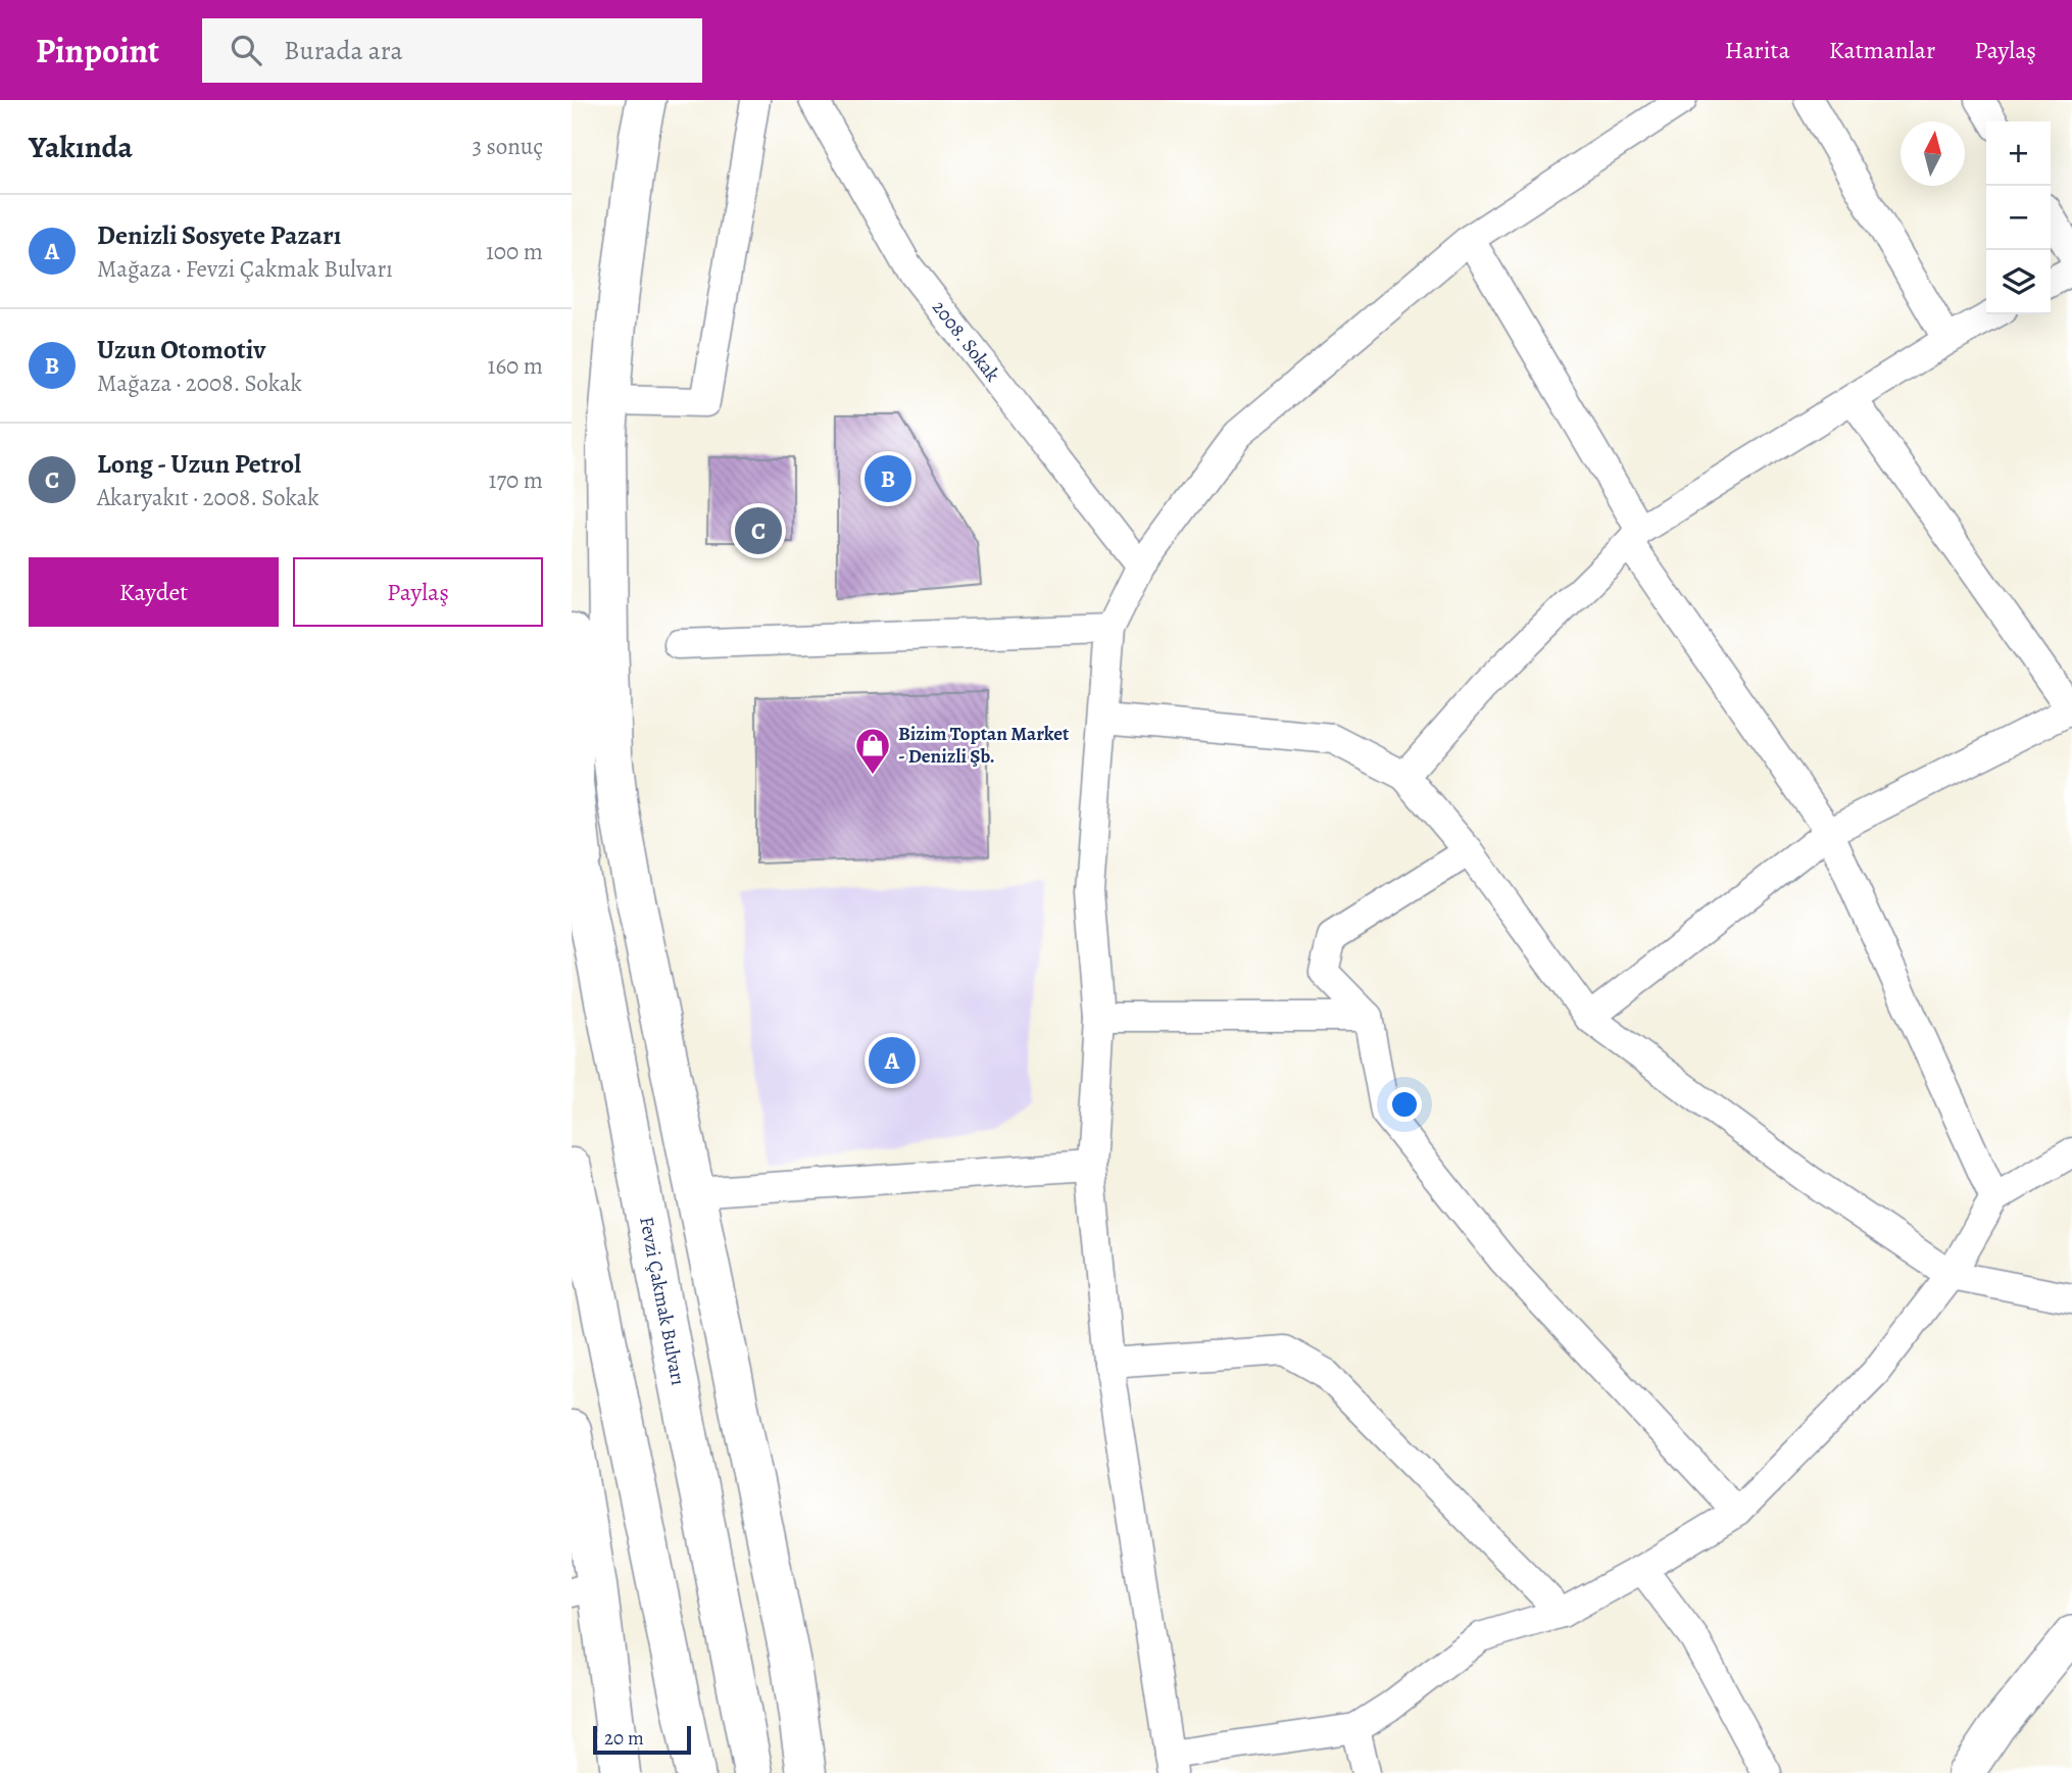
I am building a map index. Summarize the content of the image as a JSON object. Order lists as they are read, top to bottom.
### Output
{
  "streets": {
    "main road": ["Fevzi Çakmak Bulvarı"],
    "street": ["2008. Sokak"]
  },
  "places": {
    "shop": ["Bizim Toptan Market - Denizli Şb."]
  },
  "scale_bar": "20 m",
  "north": "top",
  "page": {
    "header": "Pinpoint",
    "search": "Burada ara",
    "nav": ["Harita", "Katmanlar", "Paylaş"],
    "heading": ["Yakında", "3 sonuç"],
    "map_buttons": ["+", "−"],
    "list": [
      {
        "mark": "A",
        "name": "Denizli Sosyete Pazarı",
        "note": "Mağaza · Fevzi Çakmak Bulvarı",
        "value": "100 m"
      },
      {
        "mark": "B",
        "name": "Uzun Otomotiv",
        "note": "Mağaza · 2008. Sokak",
        "value": "160 m"
      },
      {
        "mark": "C",
        "name": "Long - Uzun Petrol",
        "note": "Akaryakıt · 2008. Sokak",
        "value": "170 m"
      }
    ],
    "pins": ["B", "C", "A"],
    "buttons": ["Kaydet", "Paylaş"],
    "scale": "20 m"
  }
}
